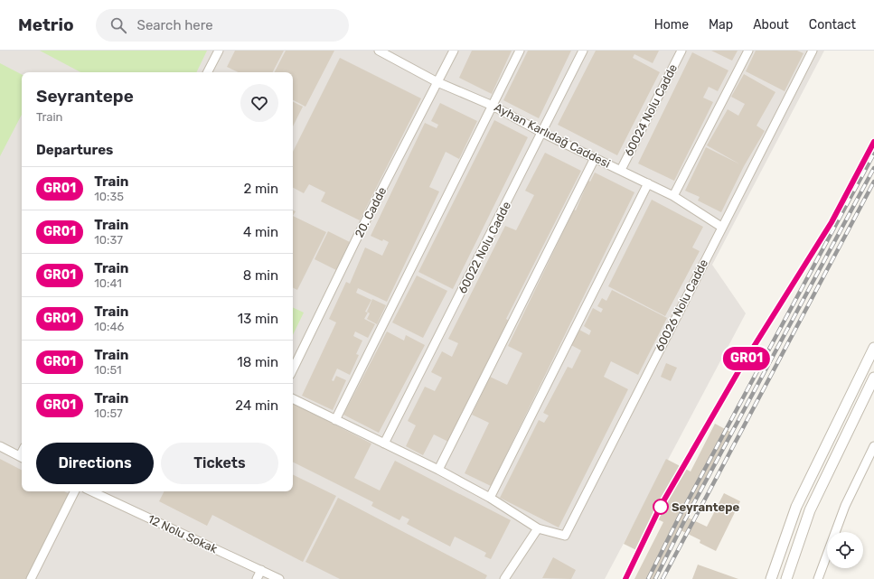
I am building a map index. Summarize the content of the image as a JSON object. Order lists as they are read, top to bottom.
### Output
{
  "streets": {
    "street": [
      "60024 Nolu Cadde",
      "Ayhan Karlıdağ Caddesi",
      "20. Cadde",
      "60022 Nolu Cadde",
      "60026 Nolu Cadde",
      "12 Nolu Sokak"
    ]
  },
  "crossings": [
    ["60024 Nolu Cadde", "Ayhan Karlıdağ Caddesi"],
    ["Ayhan Karlıdağ Caddesi", "20. Cadde"],
    ["Ayhan Karlıdağ Caddesi", "60022 Nolu Cadde"],
    ["Ayhan Karlıdağ Caddesi", "60026 Nolu Cadde"]
  ],
  "places": ["Seyrantepe"],
  "page": {
    "header": "Metrio",
    "search": "Search here",
    "nav": [
      "Home",
      "Map",
      "About",
      "Contact"
    ],
    "on_map": "GR01",
    "heading": [
      ["Seyrantepe", "Train"],
      "Departures"
    ],
    "list": [
      {
        "mark": "GR01",
        "name": "Train",
        "note": "10:35",
        "value": "2 min"
      },
      {
        "mark": "GR01",
        "name": "Train",
        "note": "10:37",
        "value": "4 min"
      },
      {
        "mark": "GR01",
        "name": "Train",
        "note": "10:41",
        "value": "8 min"
      },
      {
        "mark": "GR01",
        "name": "Train",
        "note": "10:46",
        "value": "13 min"
      },
      {
        "mark": "GR01",
        "name": "Train",
        "note": "10:51",
        "value": "18 min"
      },
      {
        "mark": "GR01",
        "name": "Train",
        "note": "10:57",
        "value": "24 min"
      }
    ],
    "buttons": ["Directions", "Tickets"]
  }
}
